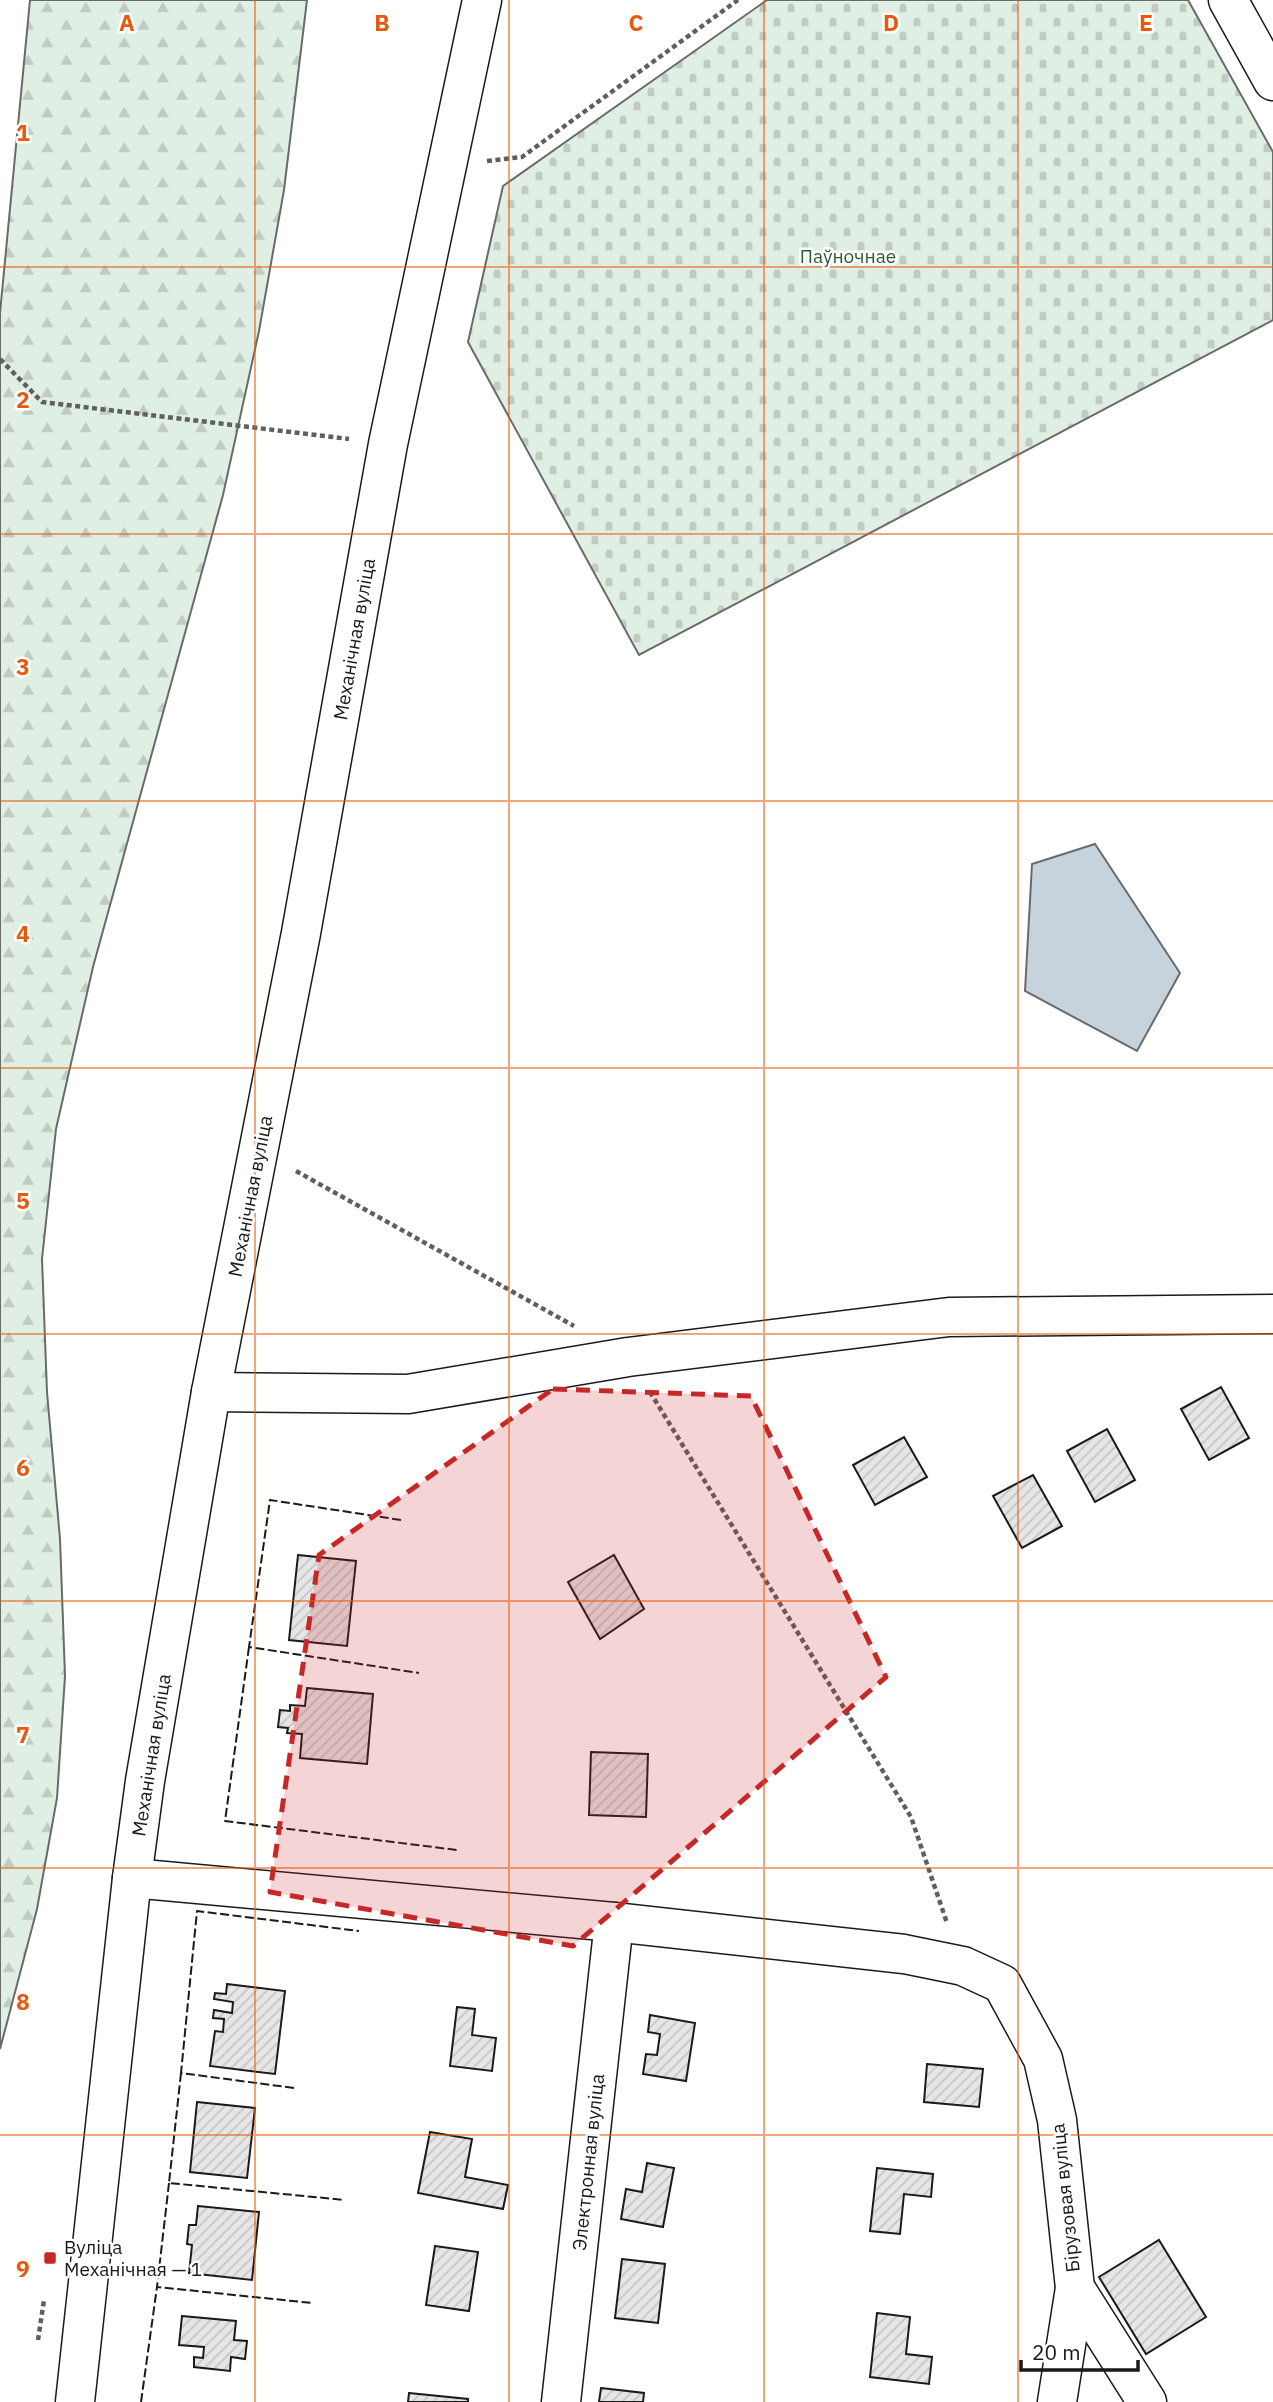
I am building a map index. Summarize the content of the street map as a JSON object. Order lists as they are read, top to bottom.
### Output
{
  "streets": {
    "street": ["Механічная вуліца", "Электронная вуліца", "Бірузовая вуліца"]
  },
  "parks": ["Паўночнае"],
  "places": {
    "transit": ["Вуліца Механічная — 1"]
  },
  "scale_bar": "20 m",
  "grid": {
    "columns": [
      "A",
      "B",
      "C",
      "D",
      "E"
    ],
    "rows": [
      "1",
      "2",
      "3",
      "4",
      "5",
      "6",
      "7",
      "8",
      "9"
    ]
  }
}
